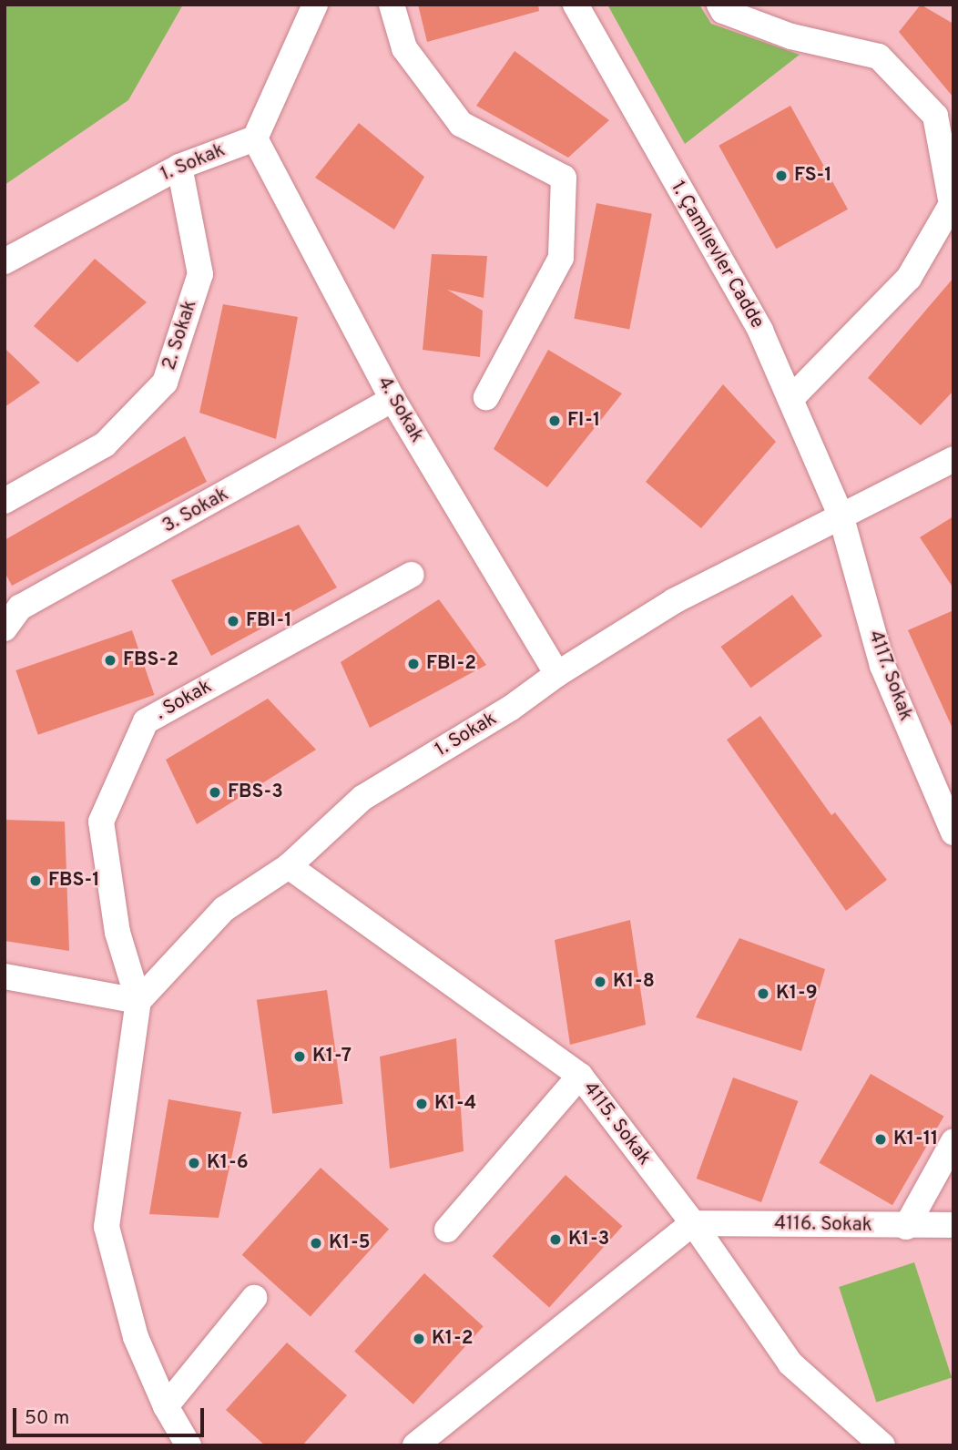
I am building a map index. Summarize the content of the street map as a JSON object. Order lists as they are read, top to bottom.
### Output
{
  "streets": {
    "street": [
      "1. Sokak",
      "1. Çamlıevler Cadde",
      "2. Sokak",
      "4. Sokak",
      "3. Sokak",
      "4117. Sokak",
      ". Sokak",
      "4115. Sokak",
      "4116. Sokak"
    ]
  },
  "crossings": [
    ["1. Sokak", "1. Çamlıevler Cadde"],
    ["1. Sokak", "2. Sokak"],
    ["1. Sokak", "4. Sokak"],
    ["1. Sokak", "4117. Sokak"],
    ["1. Sokak", ". Sokak"],
    ["1. Sokak", "4115. Sokak"],
    ["1. Çamlıevler Cadde", "4117. Sokak"],
    ["4. Sokak", "3. Sokak"],
    ["4115. Sokak", "4116. Sokak"]
  ],
  "places": [
    "FS-1",
    "FI-1",
    "FBI-1",
    "FBS-2",
    "FBI-2",
    "FBS-3",
    "FBS-1",
    "K1-8",
    "K1-9",
    "K1-7",
    "K1-4",
    "K1-11",
    "K1-6",
    "K1-3",
    "K1-5",
    "K1-2"
  ],
  "scale_bar": "50 m"
}
